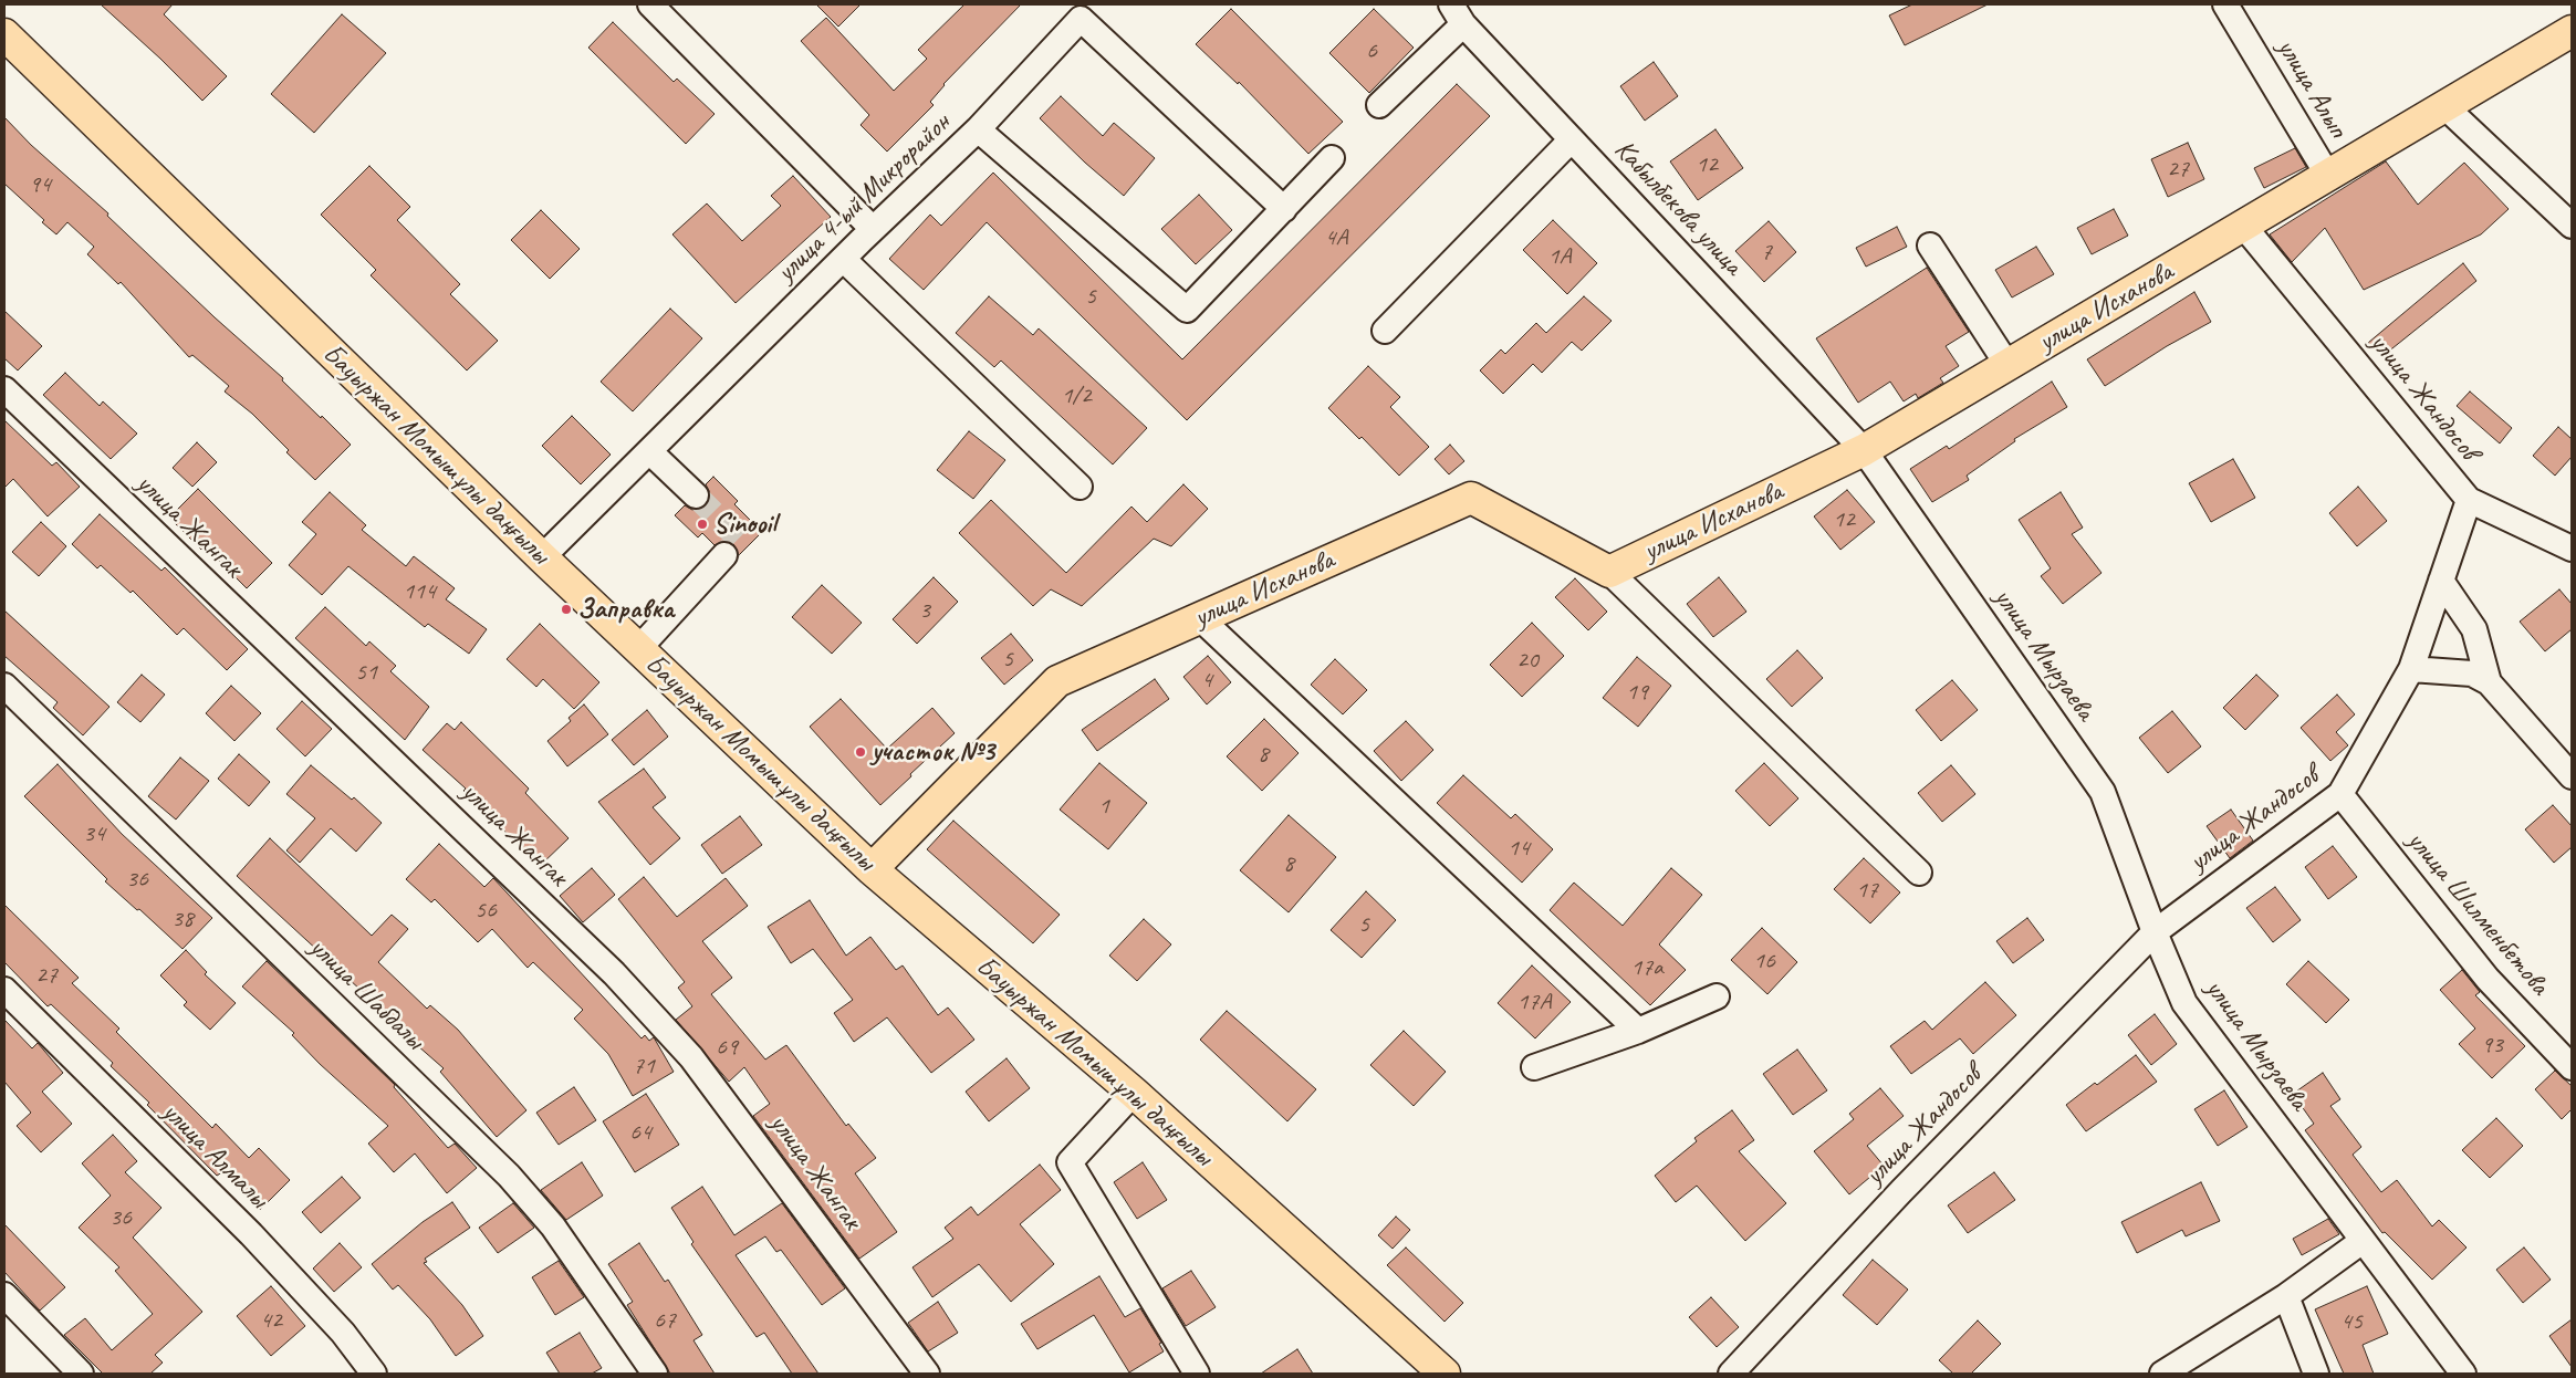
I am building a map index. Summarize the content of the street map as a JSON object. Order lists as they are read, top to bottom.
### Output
{
  "streets": {
    "main road": ["улица Исханова", "Бауыржан Момышұлы даңғылы"],
    "street": [
      "улица Алып",
      "улица 4-ый Микрорайон",
      "Кабылбекова улица",
      "улица Жандосов",
      "улица Жангак",
      "улица Мырзаева",
      "улица Шилменбетова",
      "улица Шабдалы",
      "улица Алмалы"
    ]
  },
  "crossings": [
    ["улица Алып", "улица Исханова"],
    ["улица 4-ый Микрорайон", "Бауыржан Момышұлы даңғылы"],
    ["Кабылбекова улица", "улица Исханова"],
    ["Кабылбекова улица", "улица Мырзаева"],
    ["улица Исханова", "улица Жандосов"],
    ["улица Исханова", "Бауыржан Момышұлы даңғылы"],
    ["улица Исханова", "улица Мырзаева"],
    ["улица Жандосов", "улица Мырзаева"],
    ["улица Жандосов", "улица Шилменбетова"]
  ],
  "places": ["Sinooil", "Заправка", "участок №3"],
  "house_numbers": [
    "6",
    "12",
    "27",
    "94",
    "4А",
    "7",
    "1А",
    "5",
    "1/2",
    "12",
    "114",
    "3",
    "5",
    "20",
    "51",
    "4",
    "19",
    "8",
    "1",
    "34",
    "14",
    "8",
    "36",
    "17",
    "56",
    "38",
    "5",
    "16",
    "17а",
    "27",
    "17А",
    "93",
    "69",
    "71",
    "64",
    "36",
    "42",
    "67",
    "45"
  ]
}
